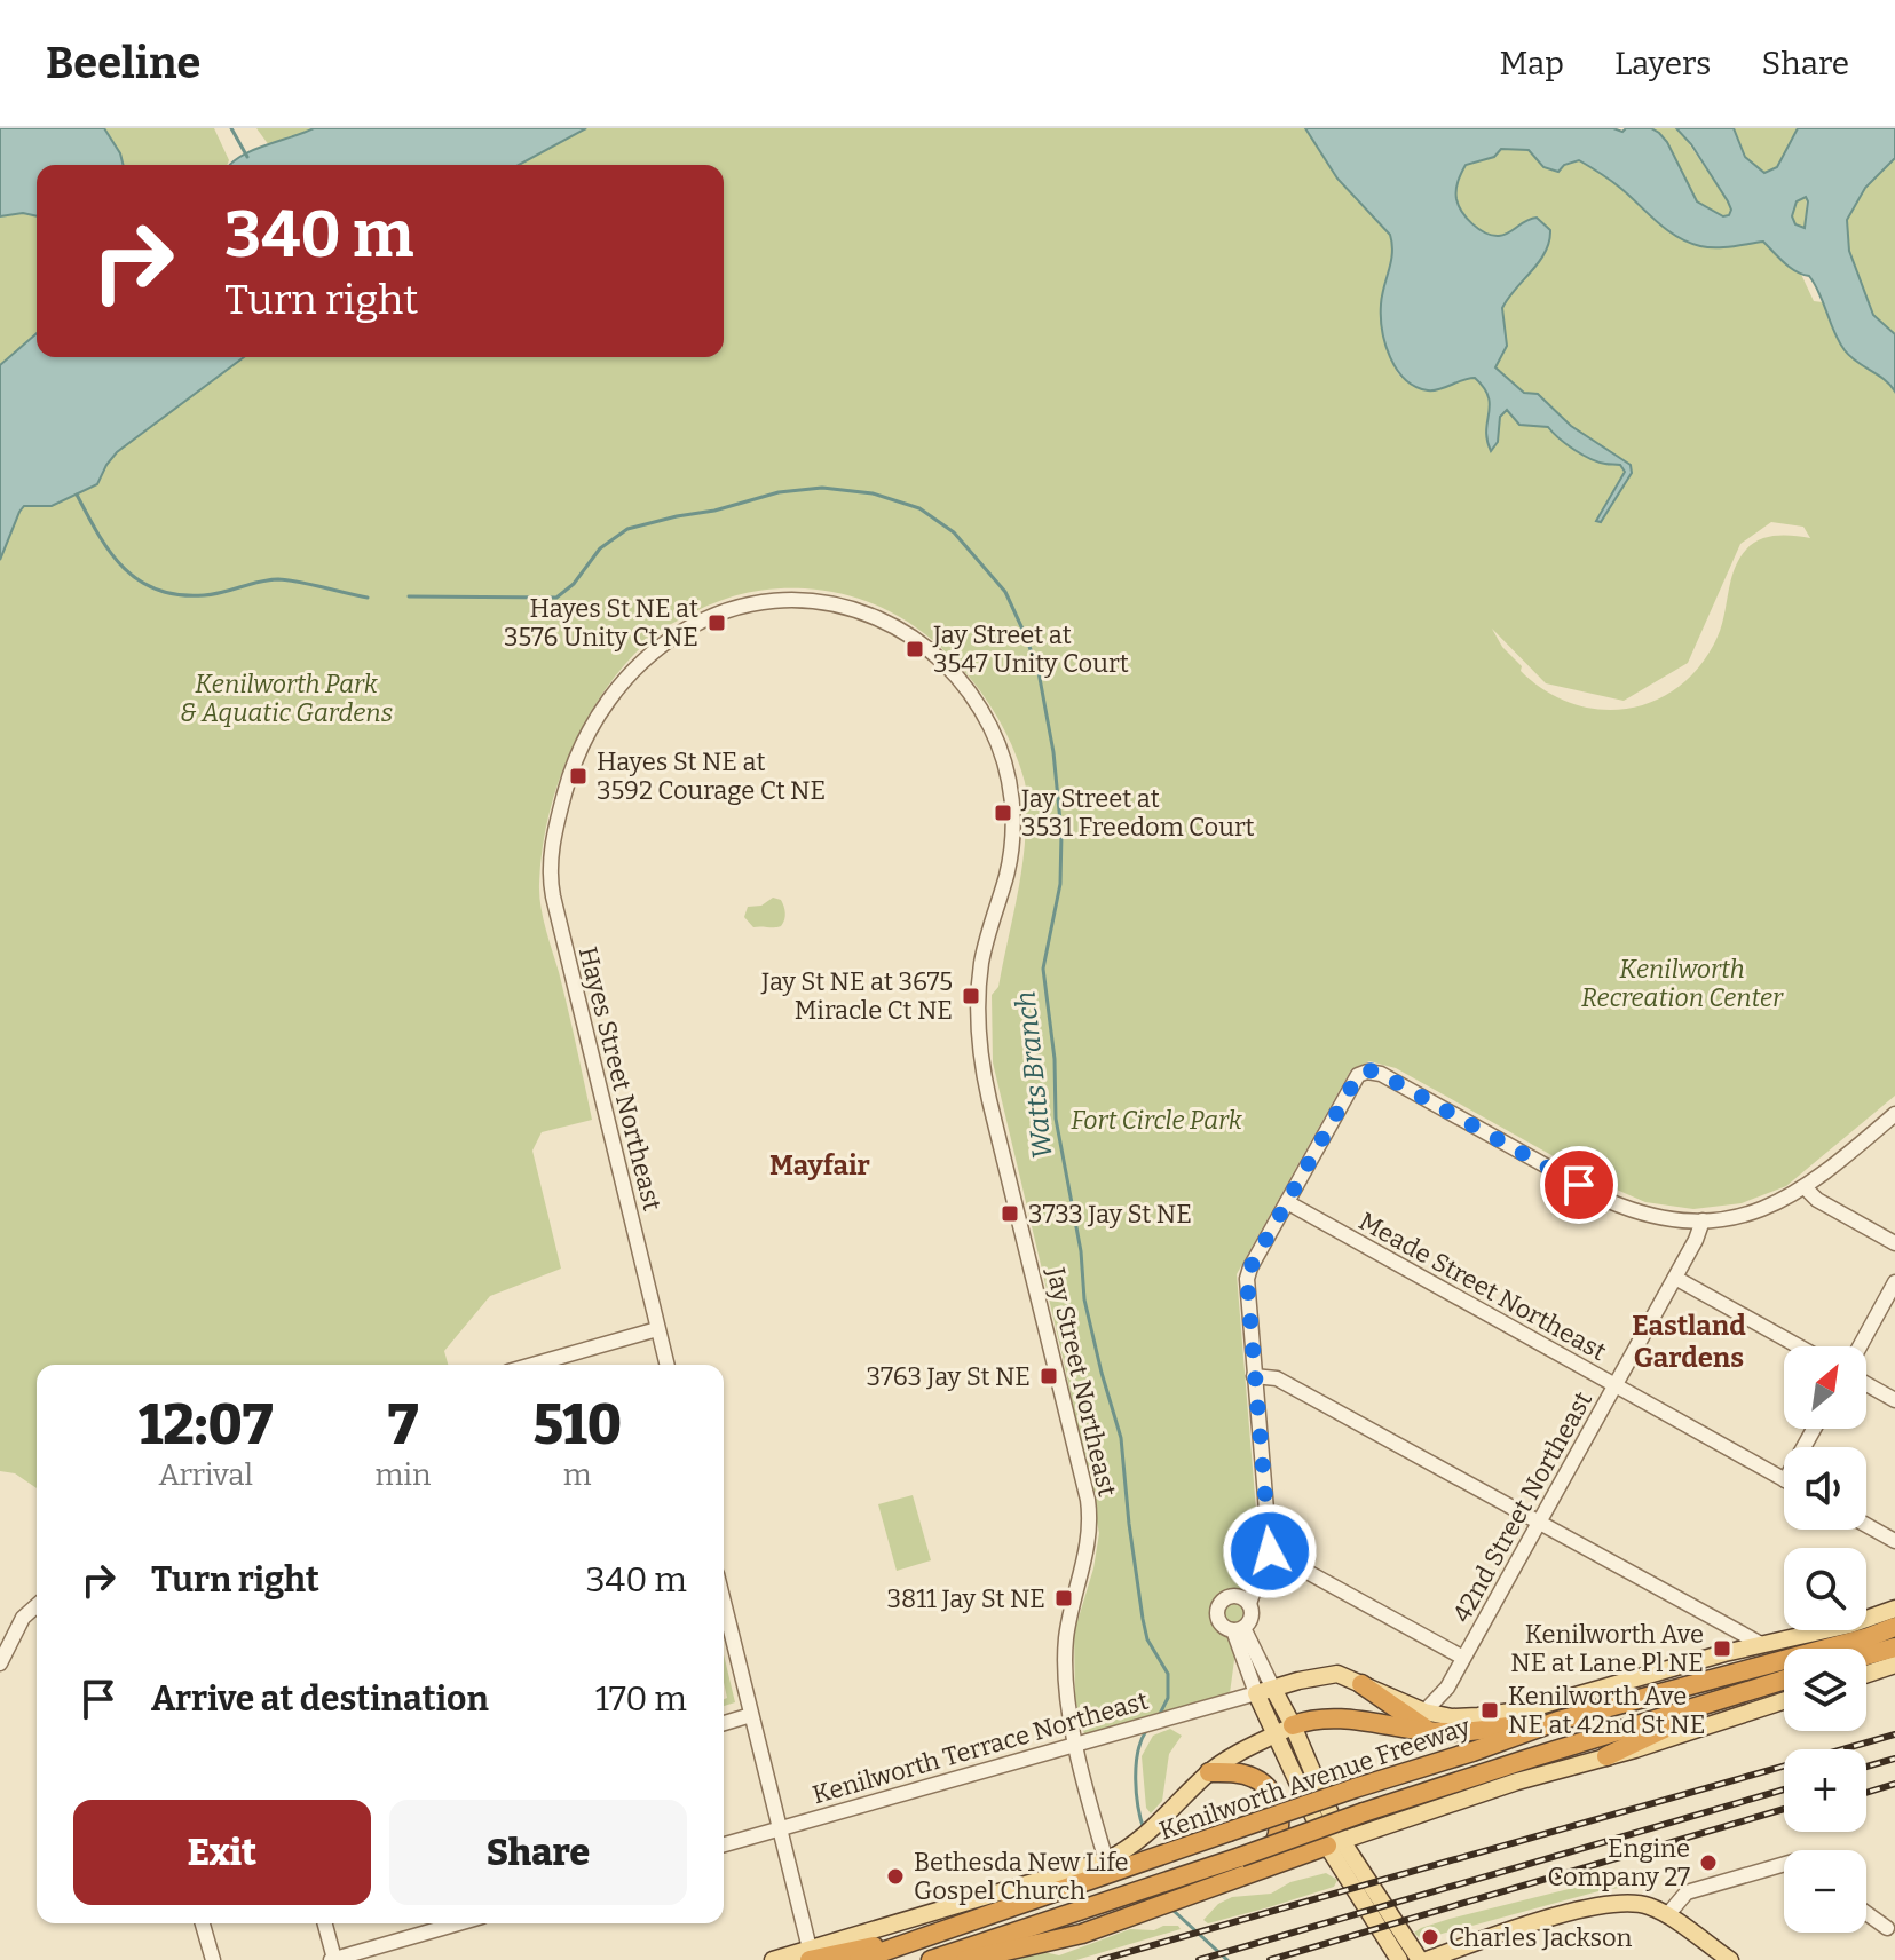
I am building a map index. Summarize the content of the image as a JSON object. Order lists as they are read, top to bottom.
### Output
{
  "streets": {
    "highway": ["Kenilworth Avenue Freeway"],
    "street": [
      "Hayes Street Northeast",
      "Meade Street Northeast",
      "Jay Street Northeast",
      "42nd Street Northeast",
      "Kenilworth Terrace Northeast"
    ]
  },
  "crossings": [
    ["Hayes Street Northeast", "Jay Street Northeast"],
    ["Meade Street Northeast", "42nd Street Northeast"],
    ["Jay Street Northeast", "Kenilworth Terrace Northeast"]
  ],
  "districts": ["Mayfair", "Eastland Gardens"],
  "water": ["Watts Branch"],
  "parks": ["Kenilworth Park & Aquatic Gardens", "Kenilworth Recreation Center", "Fort Circle Park"],
  "places": {
    "transit": [
      "Hayes St NE at 3576 Unity Ct NE",
      "Jay Street at 3547 Unity Court",
      "Hayes St NE at 3592 Courage Ct NE",
      "Jay Street at 3531 Freedom Court",
      "Jay St NE at 3675 Miracle Ct NE",
      "3733 Jay St NE",
      "3763 Jay St NE",
      "3811 Jay St NE",
      "Kenilworth Ave NE at Lane Pl NE",
      "Kenilworth Ave NE at 42nd St NE"
    ],
    "other": ["Engine Company 27", "Bethesda New Life Gospel Church", "Charles Jackson"]
  },
  "north": "top right",
  "page": {
    "header": "Beeline",
    "nav": ["Map", "Layers", "Share"],
    "turn": ["340 m", "Turn right"],
    "map_buttons": ["+", "−"],
    "eta": [
      "12:07",
      "Arrival",
      "7",
      "min",
      "510",
      "m"
    ],
    "list": [
      {
        "name": "Turn right",
        "value": "340 m"
      },
      {
        "name": "Arrive at destination",
        "value": "170 m"
      }
    ],
    "buttons": ["Exit", "Share"]
  }
}
